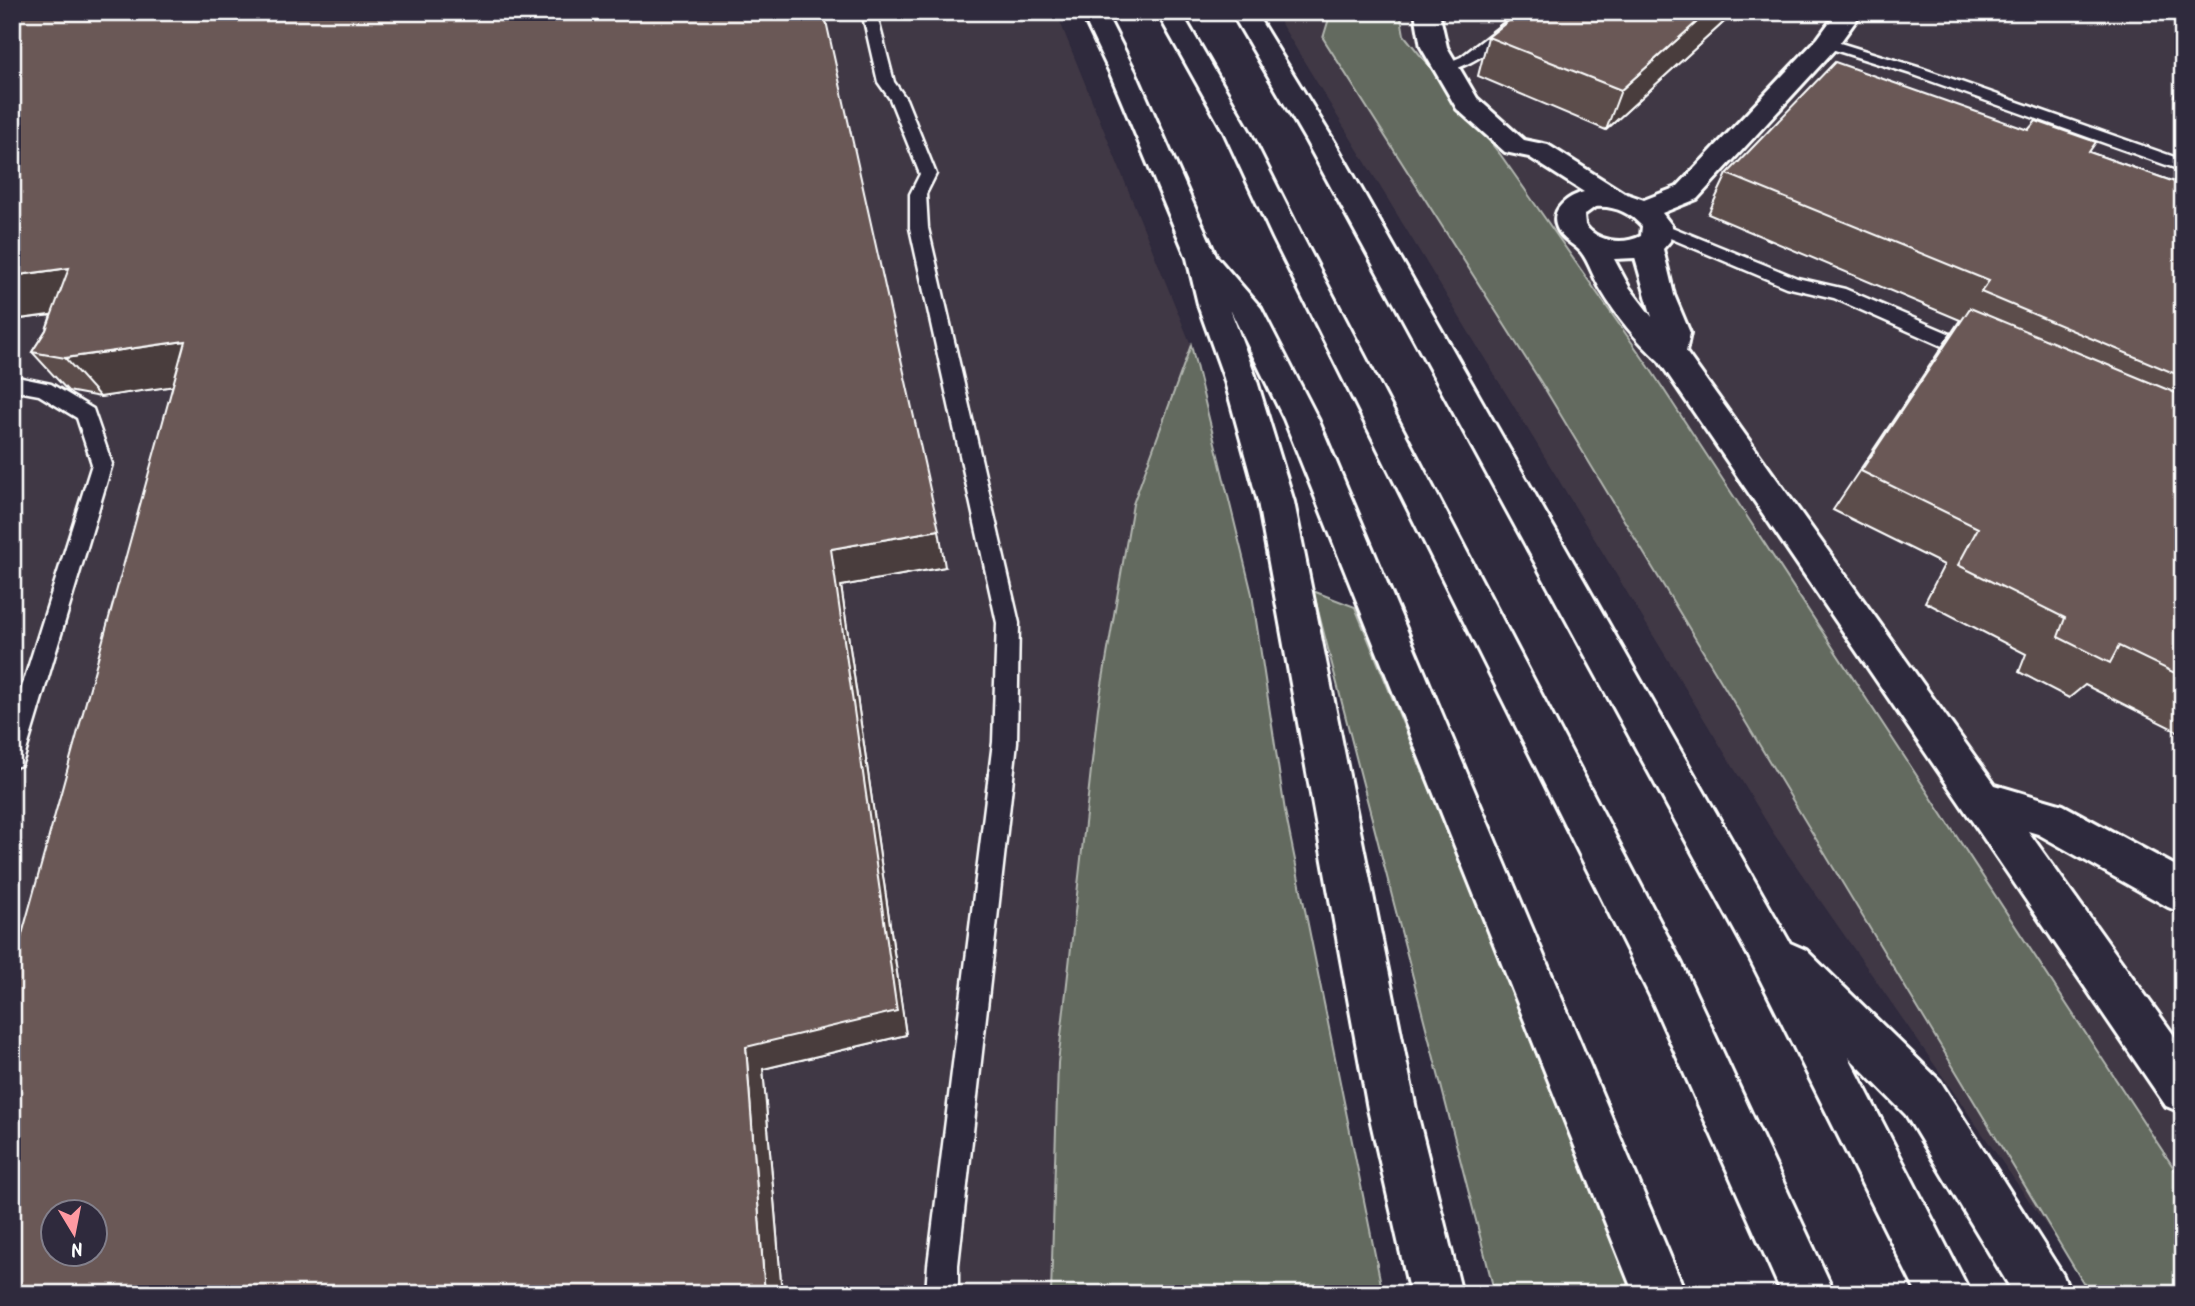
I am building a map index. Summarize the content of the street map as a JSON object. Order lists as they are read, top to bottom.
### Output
{
  "north": "bottom"
}
